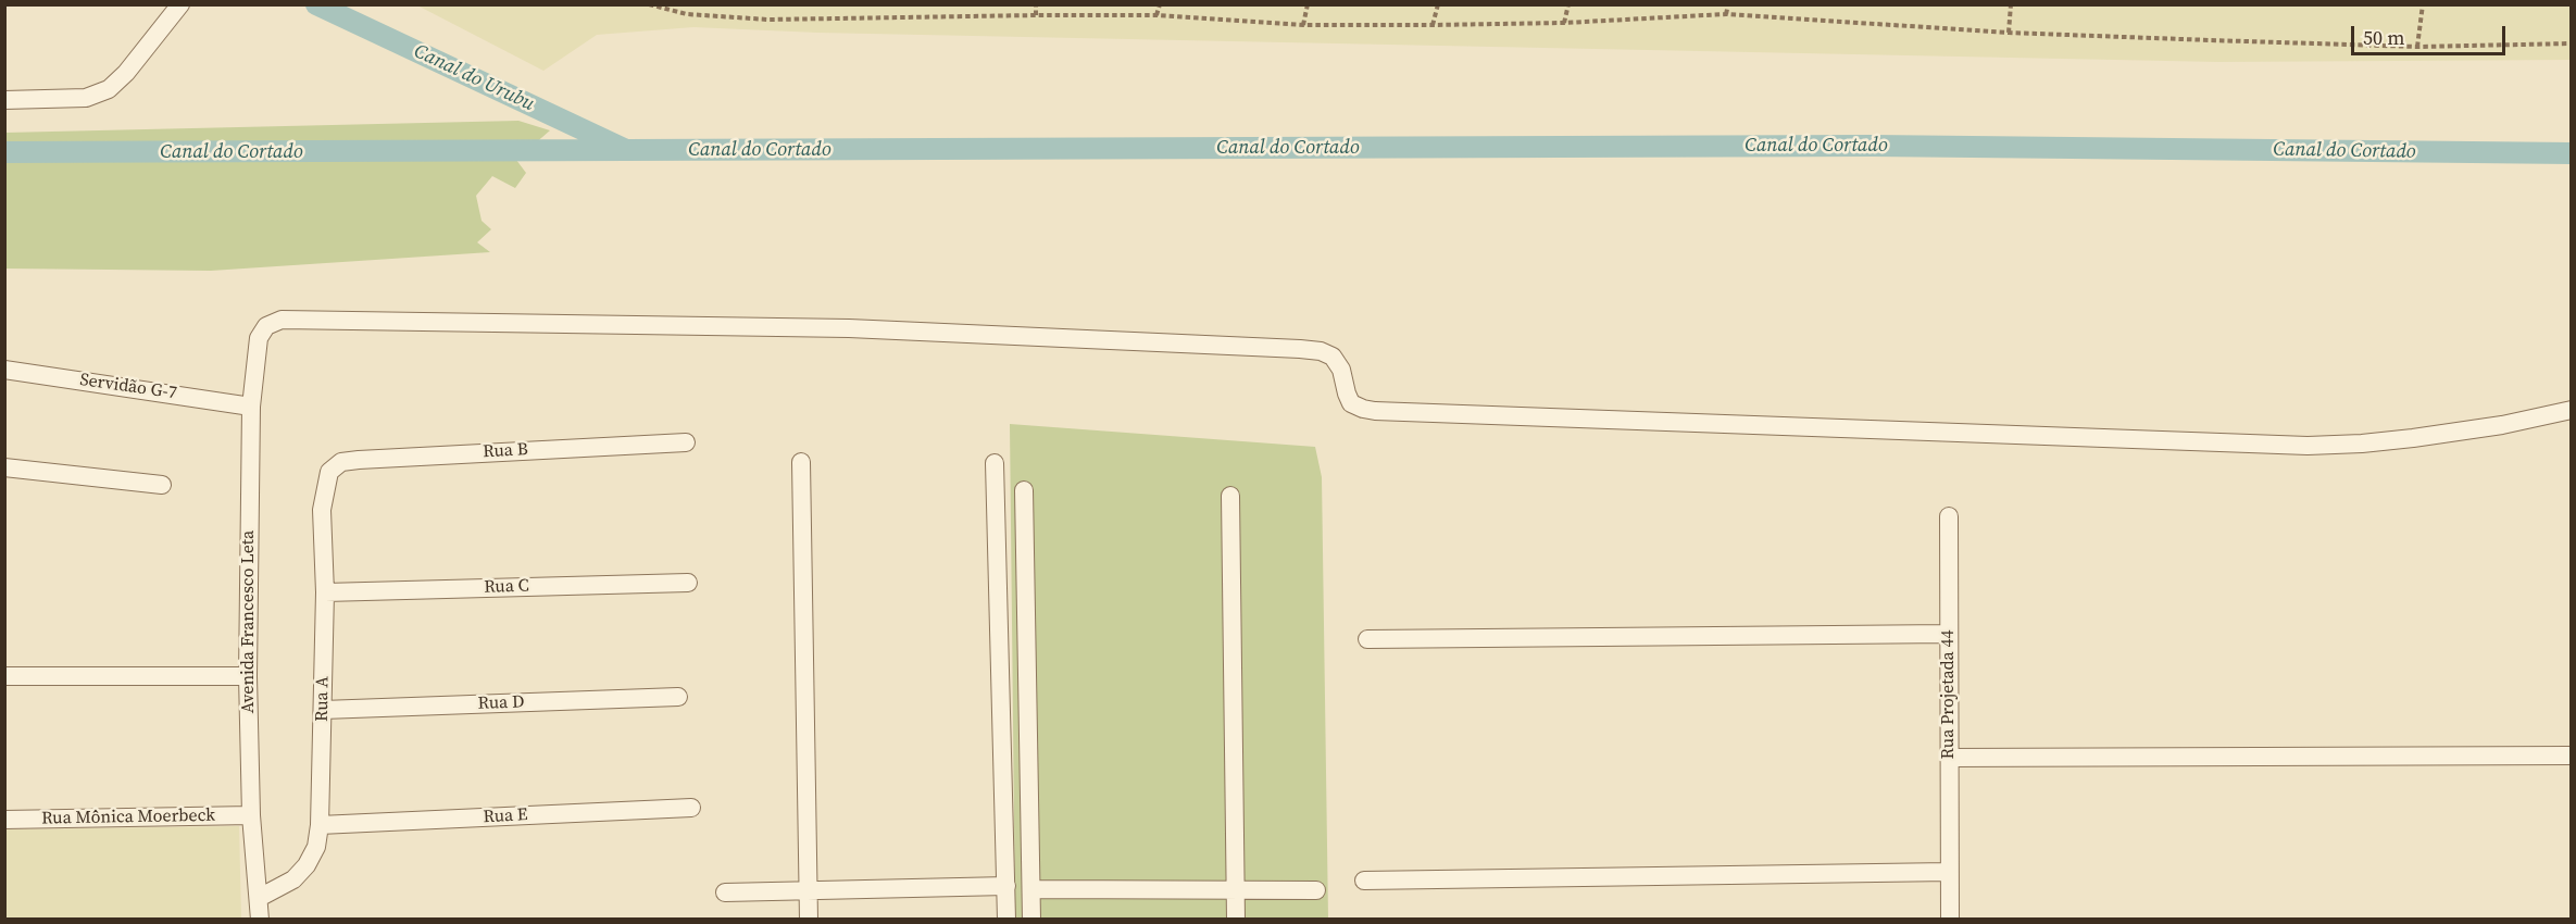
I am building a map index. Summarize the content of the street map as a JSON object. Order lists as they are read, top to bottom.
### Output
{
  "streets": {
    "street": [
      "Servidão G-7",
      "Rua B",
      "Rua C",
      "Avenida Francesco Leta",
      "Rua Projetada 44",
      "Rua A",
      "Rua D",
      "Rua E",
      "Rua Mônica Moerbeck"
    ]
  },
  "crossings": [
    ["Servidão G-7", "Avenida Francesco Leta"],
    ["Rua B", "Rua A"],
    ["Rua C", "Rua A"],
    ["Avenida Francesco Leta", "Rua A"],
    ["Avenida Francesco Leta", "Rua Mônica Moerbeck"],
    ["Rua A", "Rua D"],
    ["Rua A", "Rua E"]
  ],
  "water": ["Canal do Urubu", "Canal do Cortado"],
  "scale_bar": "50 m"
}
